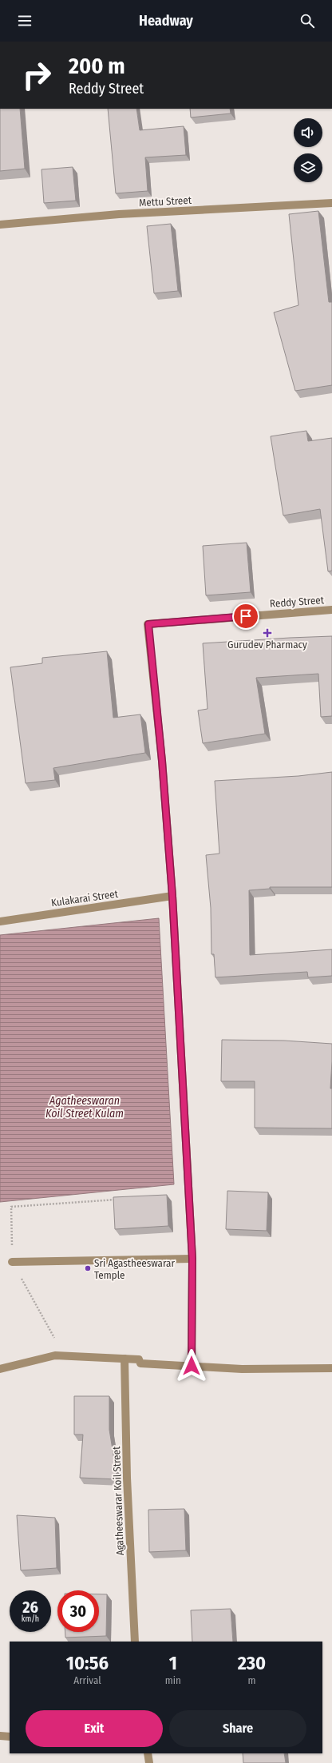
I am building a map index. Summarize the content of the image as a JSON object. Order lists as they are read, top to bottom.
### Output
{
  "streets": {
    "street": [
      "Mettu Street",
      "Reddy Street",
      "Kulakarai Street",
      "Agatheeswarar Koil Street"
    ]
  },
  "crossings": [
    ["Reddy Street", "Kulakarai Street"]
  ],
  "water": ["Agatheeswaran Koil Street Kulam"],
  "places": {
    "health": ["Gurudev Pharmacy"],
    "other": ["Sri Agastheeswarar Temple"]
  },
  "page": {
    "header": "Headway",
    "turn": ["200 m", "Reddy Street"],
    "speed": "26 km/h",
    "limit": "30",
    "eta": [
      "10:56",
      "Arrival",
      "1",
      "min",
      "230",
      "m"
    ],
    "buttons": ["Exit", "Share"]
  }
}
